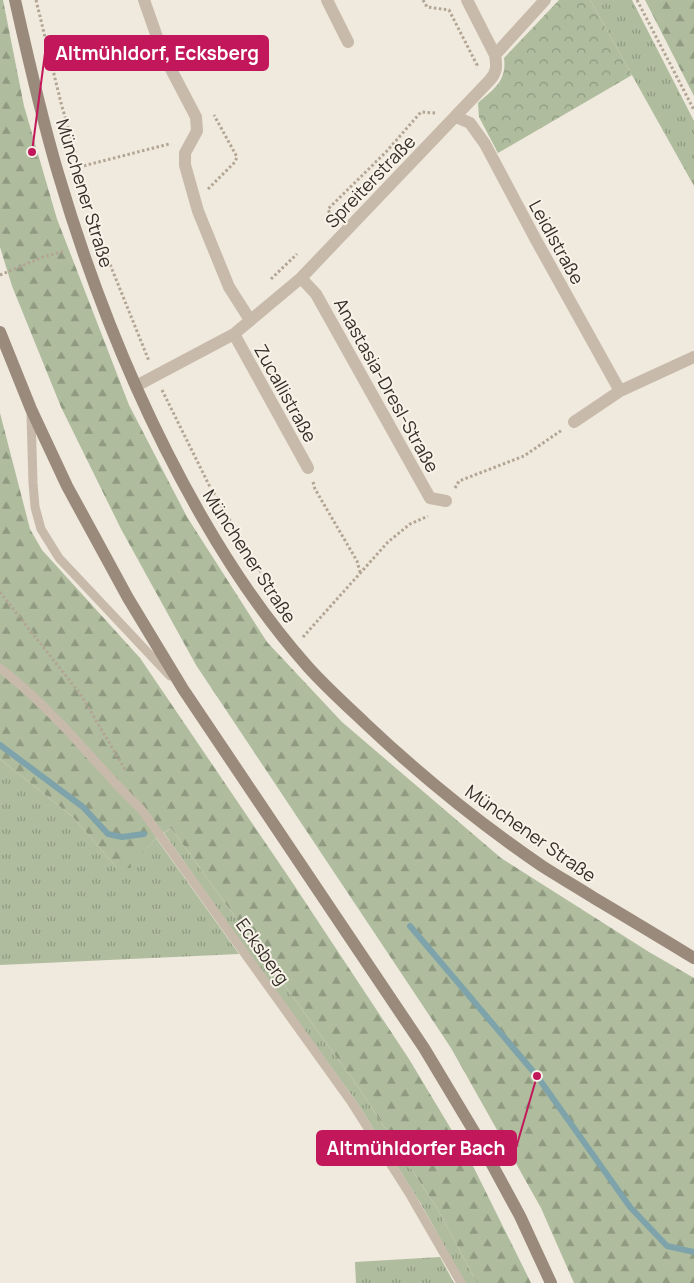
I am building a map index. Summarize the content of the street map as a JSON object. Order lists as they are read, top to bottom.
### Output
{
  "streets": {
    "street": [
      "Spreiterstraße",
      "Münchener Straße",
      "Leidlstraße",
      "Anastasia-Dresl-Straße",
      "Zucallistraße"
    ],
    "lane": ["Ecksberg"]
  },
  "crossings": [
    ["Spreiterstraße", "Münchener Straße"],
    ["Spreiterstraße", "Leidlstraße"],
    ["Spreiterstraße", "Anastasia-Dresl-Straße"],
    ["Spreiterstraße", "Zucallistraße"]
  ],
  "places": ["Altmühldorf, Ecksberg", "Altmühldorfer Bach"]
}
